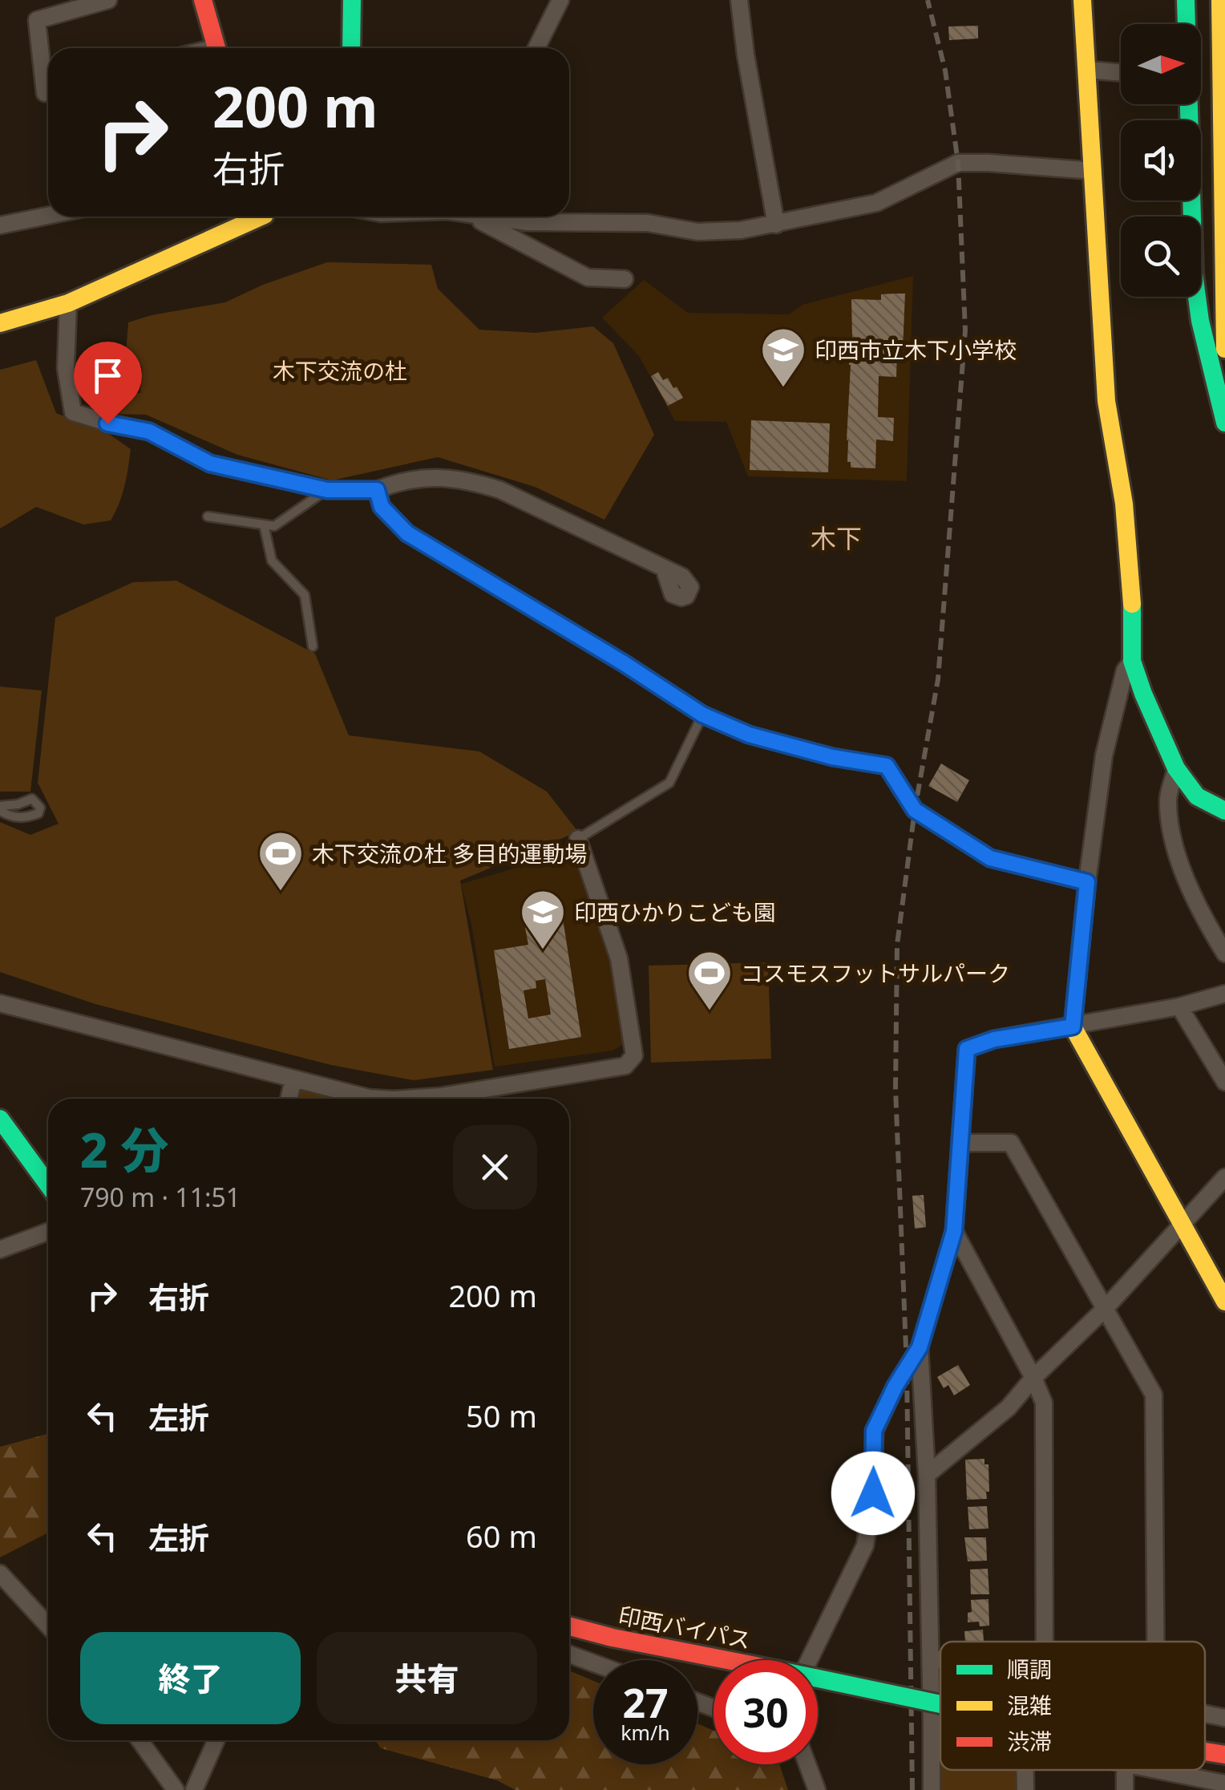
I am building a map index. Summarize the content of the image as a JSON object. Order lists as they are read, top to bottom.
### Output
{
  "streets": {
    "main road": ["印西バイパス"]
  },
  "districts": ["木下"],
  "parks": ["木下交流の杜"],
  "places": {
    "school or university": ["印西市立木下小学校", "印西ひかりこども園"],
    "sports": ["木下交流の杜 多目的運動場", "コスモスフットサルパーク"]
  },
  "legend": ["順調", "混雑", "渋滞"],
  "north": "right",
  "page": {
    "turn": ["200 m", "右折"],
    "heading": ["2 分", "790 m · 11:51"],
    "list": [
      {
        "name": "右折",
        "value": "200 m"
      },
      {
        "name": "左折",
        "value": "50 m"
      },
      {
        "name": "左折",
        "value": "60 m"
      }
    ],
    "buttons": ["終了", "共有"],
    "speed": "27 km/h",
    "limit": "30"
  }
}
